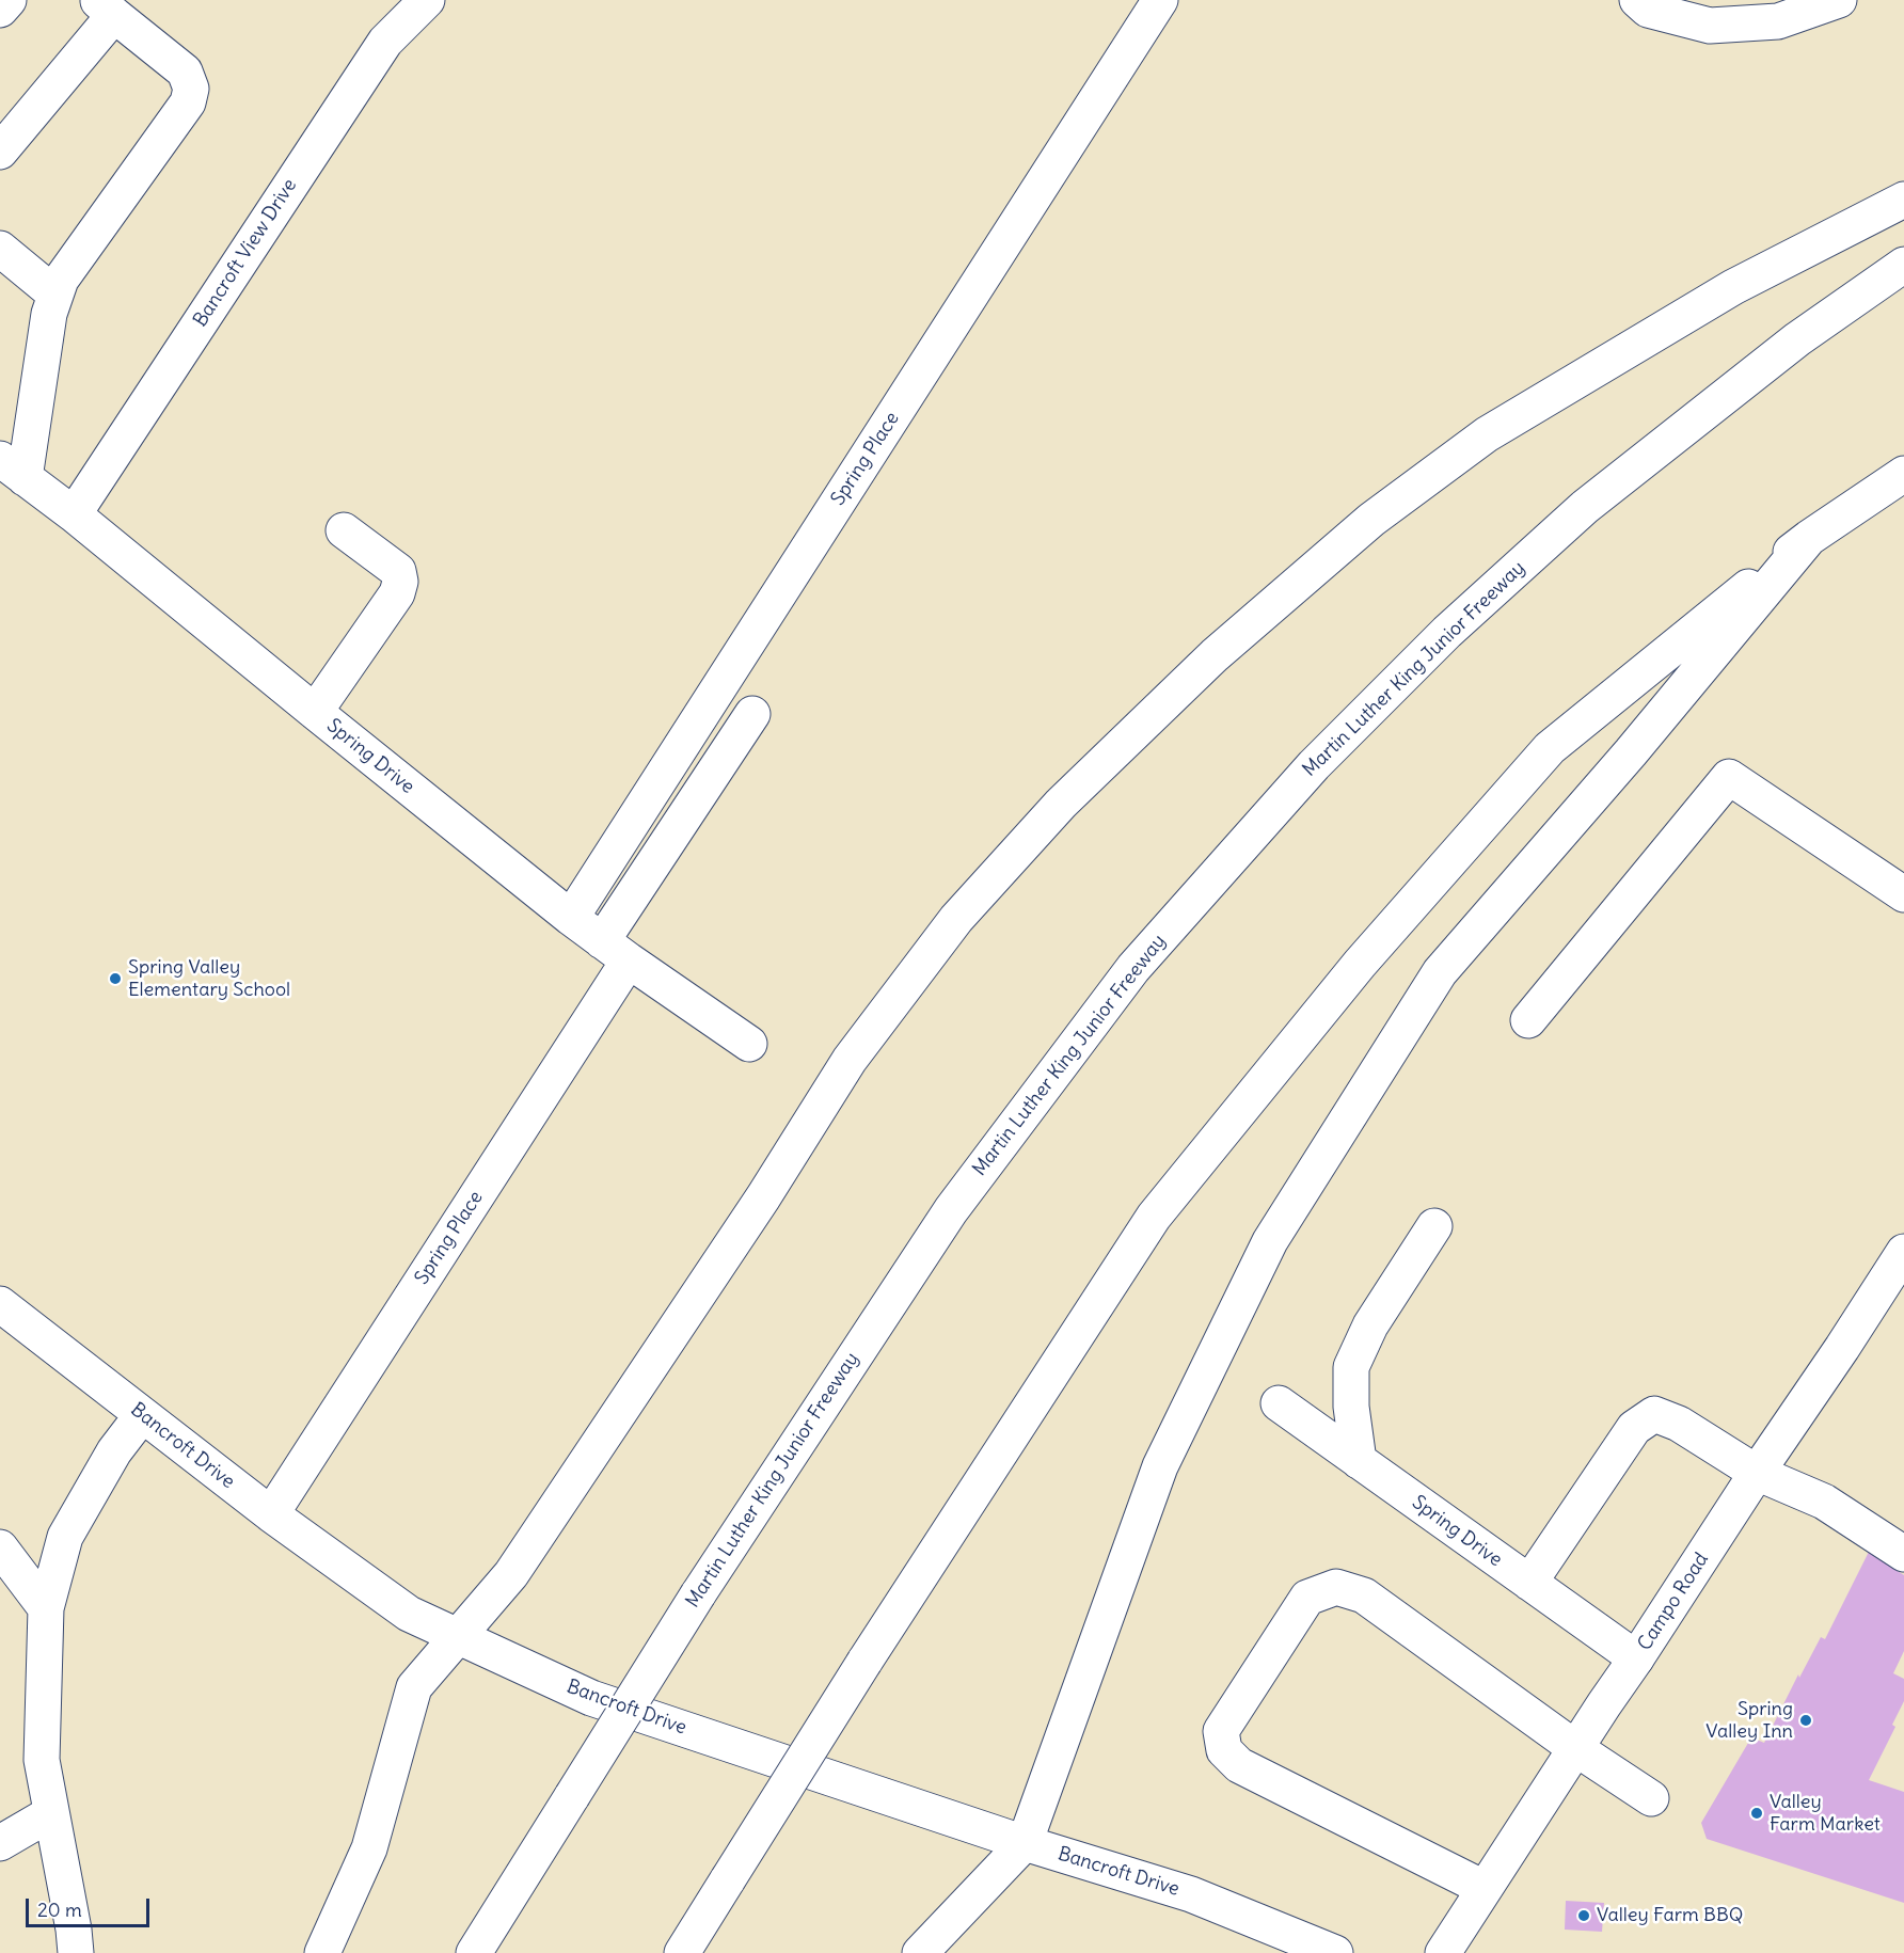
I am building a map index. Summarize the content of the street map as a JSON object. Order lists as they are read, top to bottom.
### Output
{
  "streets": {
    "main road": [
      "Bancroft View Drive",
      "Spring Place",
      "Martin Luther King Junior Freeway",
      "Spring Drive",
      "Bancroft Drive",
      "Campo Road"
    ]
  },
  "crossings": [
    ["Bancroft View Drive", "Spring Drive"],
    ["Spring Place", "Spring Drive"],
    ["Spring Place", "Bancroft Drive"],
    ["Spring Drive", "Campo Road"]
  ],
  "places": [
    "Spring Valley Elementary School",
    "Spring Valley Inn",
    "Valley Farm Market",
    "Valley Farm BBQ"
  ],
  "scale_bar": "20 m"
}
